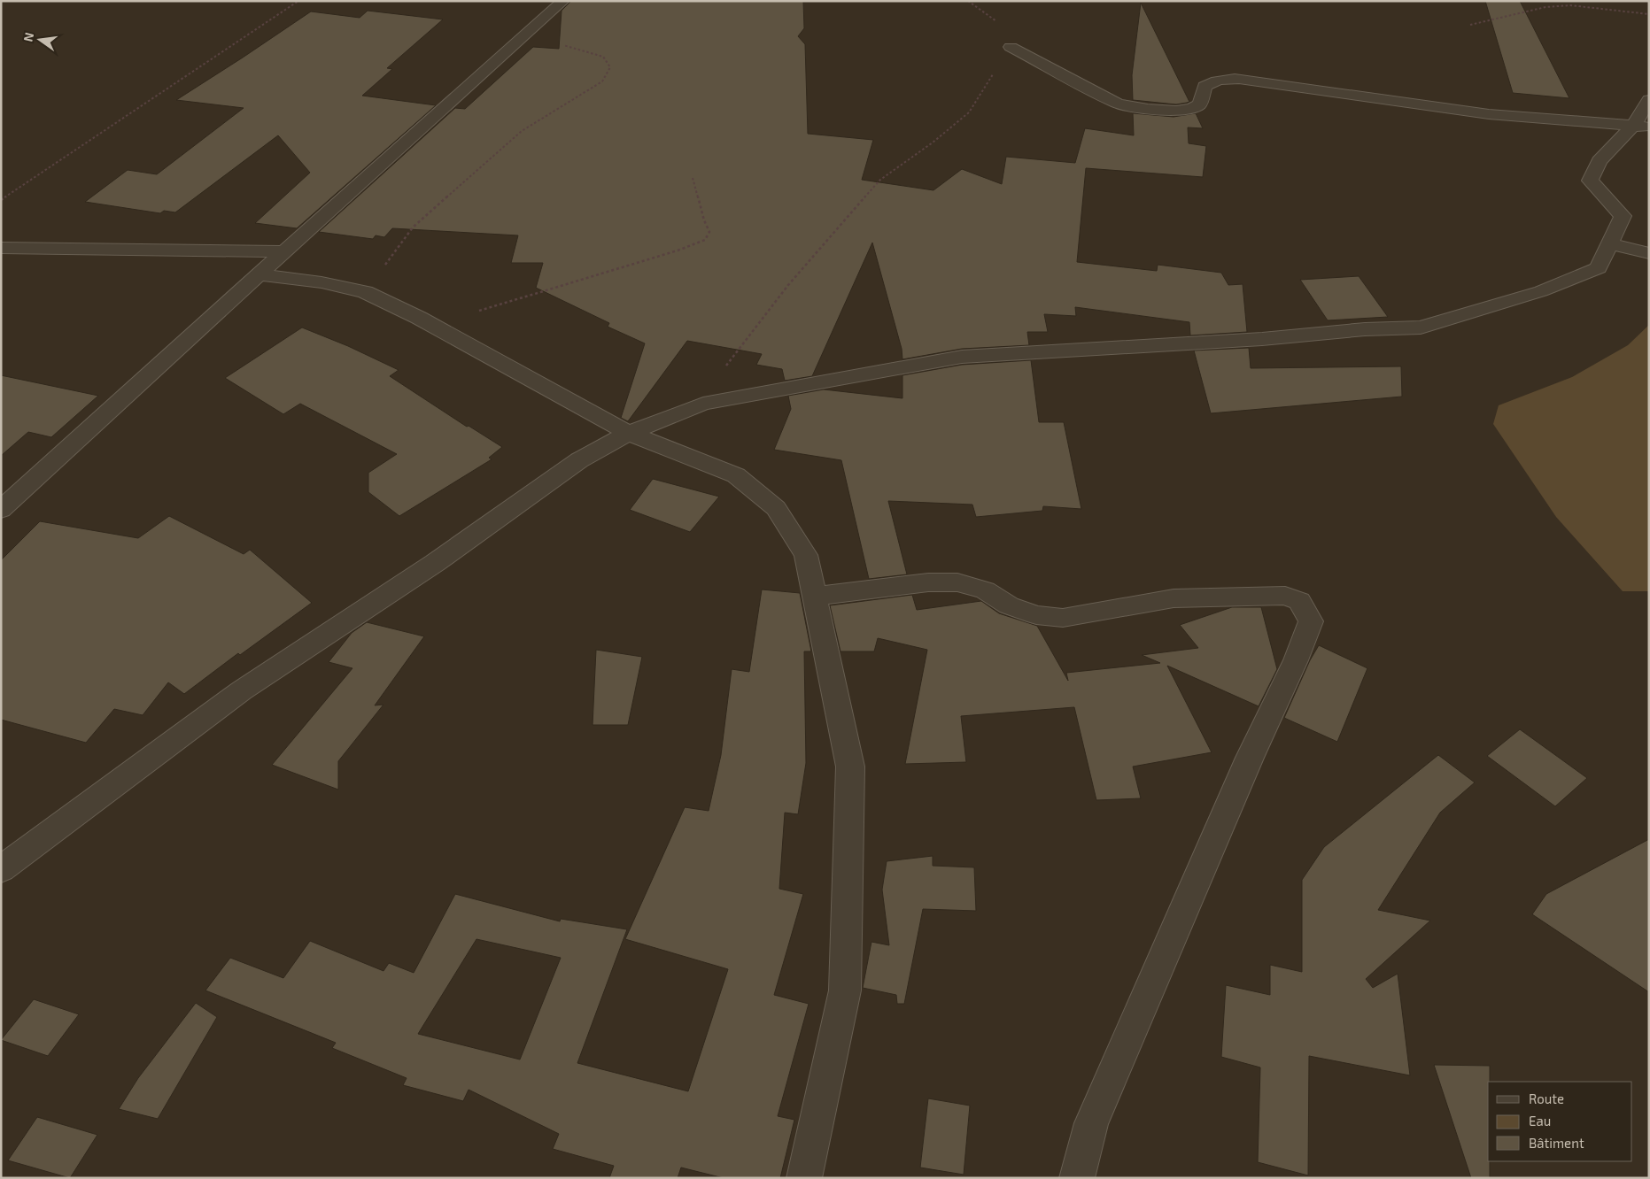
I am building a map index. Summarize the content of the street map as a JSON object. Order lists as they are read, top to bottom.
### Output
{
  "legend": ["Route", "Eau", "Bâtiment"],
  "north": "left"
}
